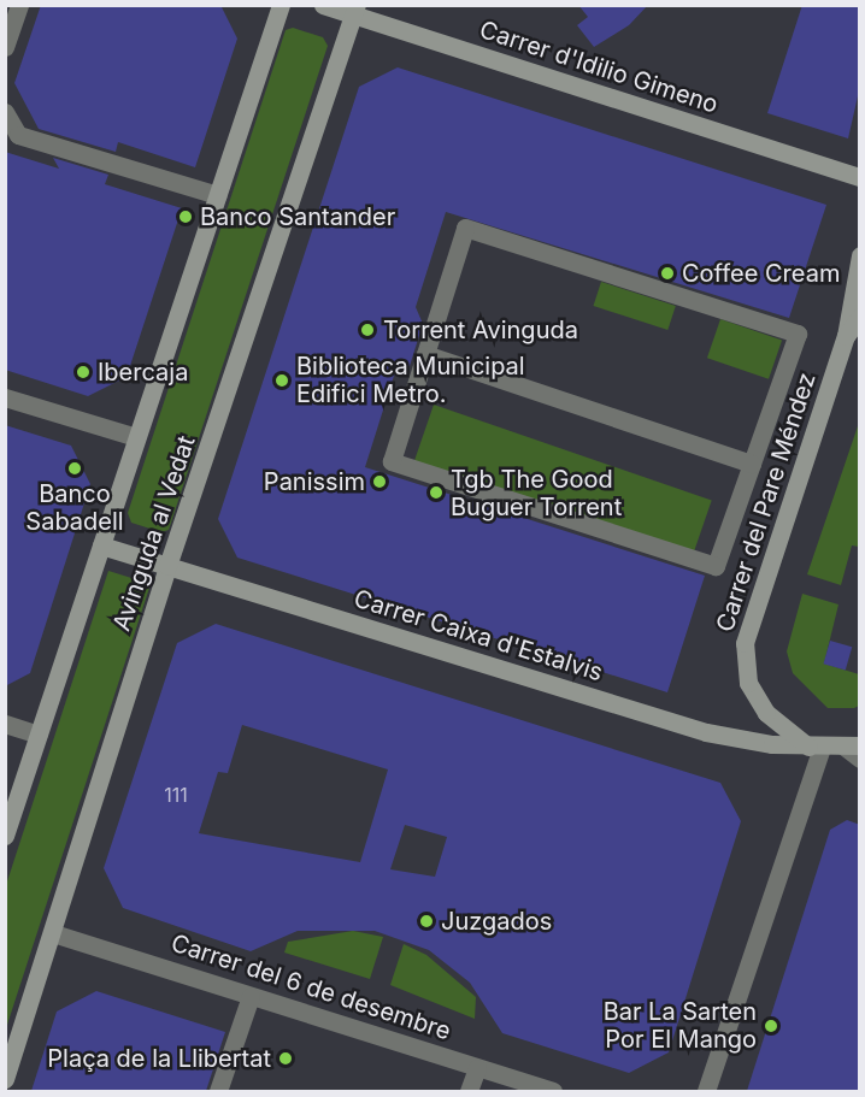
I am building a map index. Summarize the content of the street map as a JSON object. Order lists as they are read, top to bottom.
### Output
{
  "streets": {
    "street": [
      "Carrer d'Idilio Gimeno",
      "Carrer del Pare Méndez",
      "Avinguda al Vedat",
      "Carrer Caixa d'Estalvis",
      "Carrer del 6 de desembre"
    ]
  },
  "crossings": [
    ["Carrer d'Idilio Gimeno", "Avinguda al Vedat"],
    ["Carrer del Pare Méndez", "Carrer Caixa d'Estalvis"],
    ["Avinguda al Vedat", "Carrer Caixa d'Estalvis"],
    ["Avinguda al Vedat", "Carrer del 6 de desembre"]
  ],
  "places": [
    "Banco Santander",
    "Coffee Cream",
    "Torrent Avinguda",
    "Ibercaja",
    "Biblioteca Municipal Edifici Metro.",
    "Banco Sabadell",
    "Panissim",
    "Tgb The Good Buguer Torrent",
    "Juzgados",
    "Bar La Sarten Por El Mango",
    "Plaça de la Llibertat"
  ],
  "house_numbers": ["111"]
}
